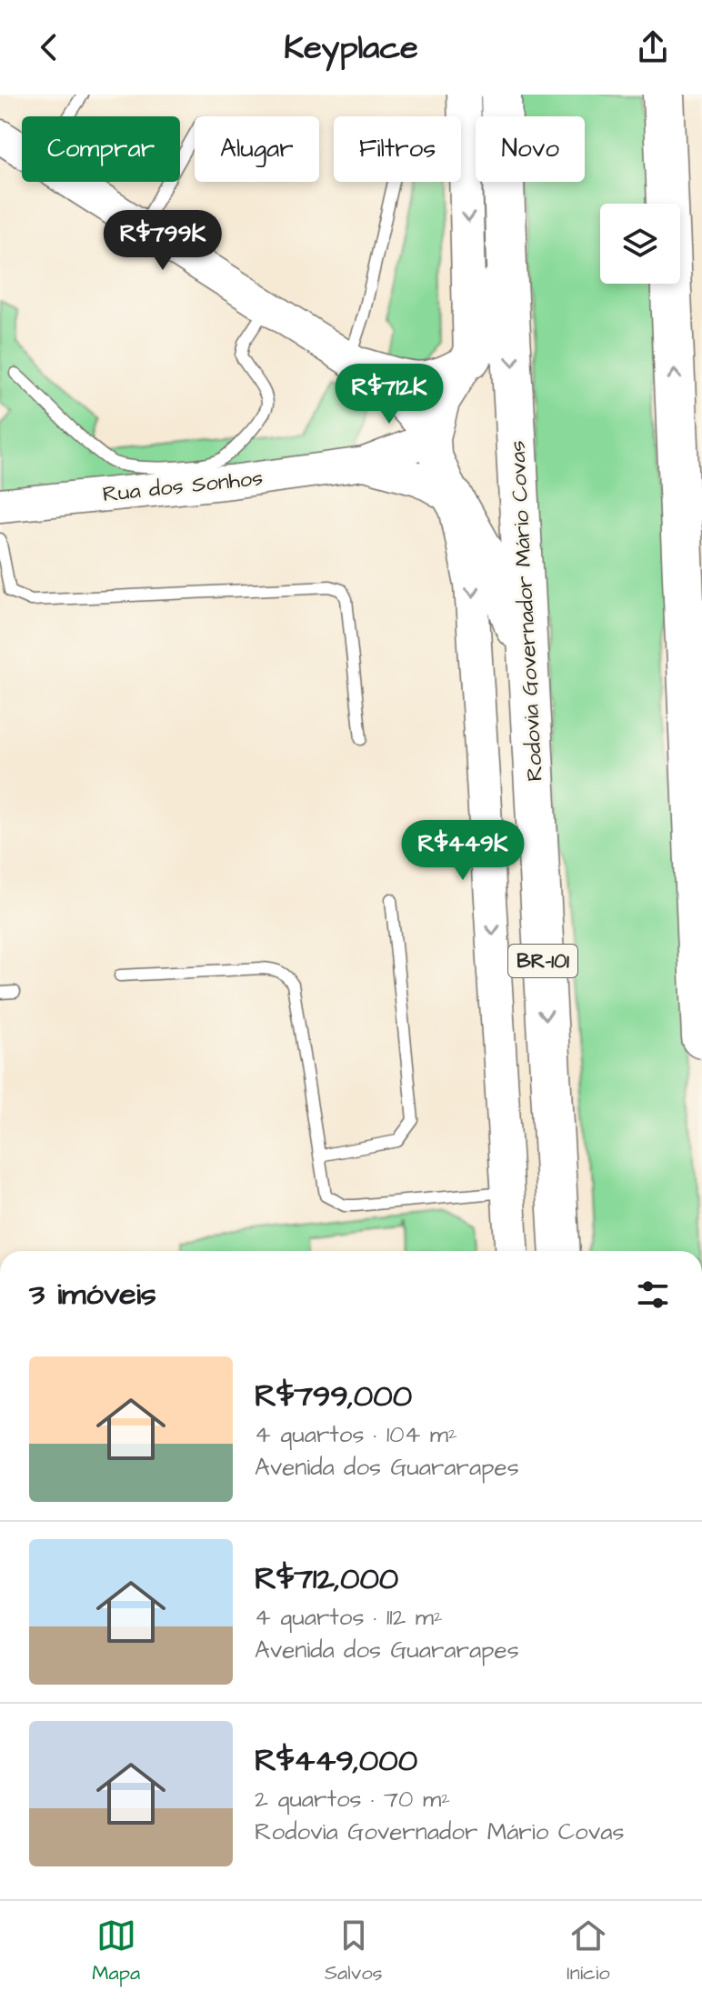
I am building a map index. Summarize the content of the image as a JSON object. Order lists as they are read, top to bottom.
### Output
{
  "streets": {
    "highway": ["Rodovia Governador Mário Covas", "BR-101"],
    "main road": ["Rua dos Sonhos"]
  },
  "page": {
    "header": "Keyplace",
    "chip": [
      "Comprar",
      "Alugar",
      "Filtros",
      "Novo"
    ],
    "price": ["R$799K", "R$712K", "R$449K"],
    "heading": "3 imóveis",
    "list": [
      {
        "name": "R$799,000",
        "note": "4 quartos · 104 m² · Avenida dos Guararapes"
      },
      {
        "name": "R$712,000",
        "note": "4 quartos · 112 m² · Avenida dos Guararapes"
      },
      {
        "name": "R$449,000",
        "note": "2 quartos · 70 m² · Rodovia Governador Mário Covas"
      }
    ],
    "tabs": ["Mapa", "Salvos", "Início"]
  }
}
